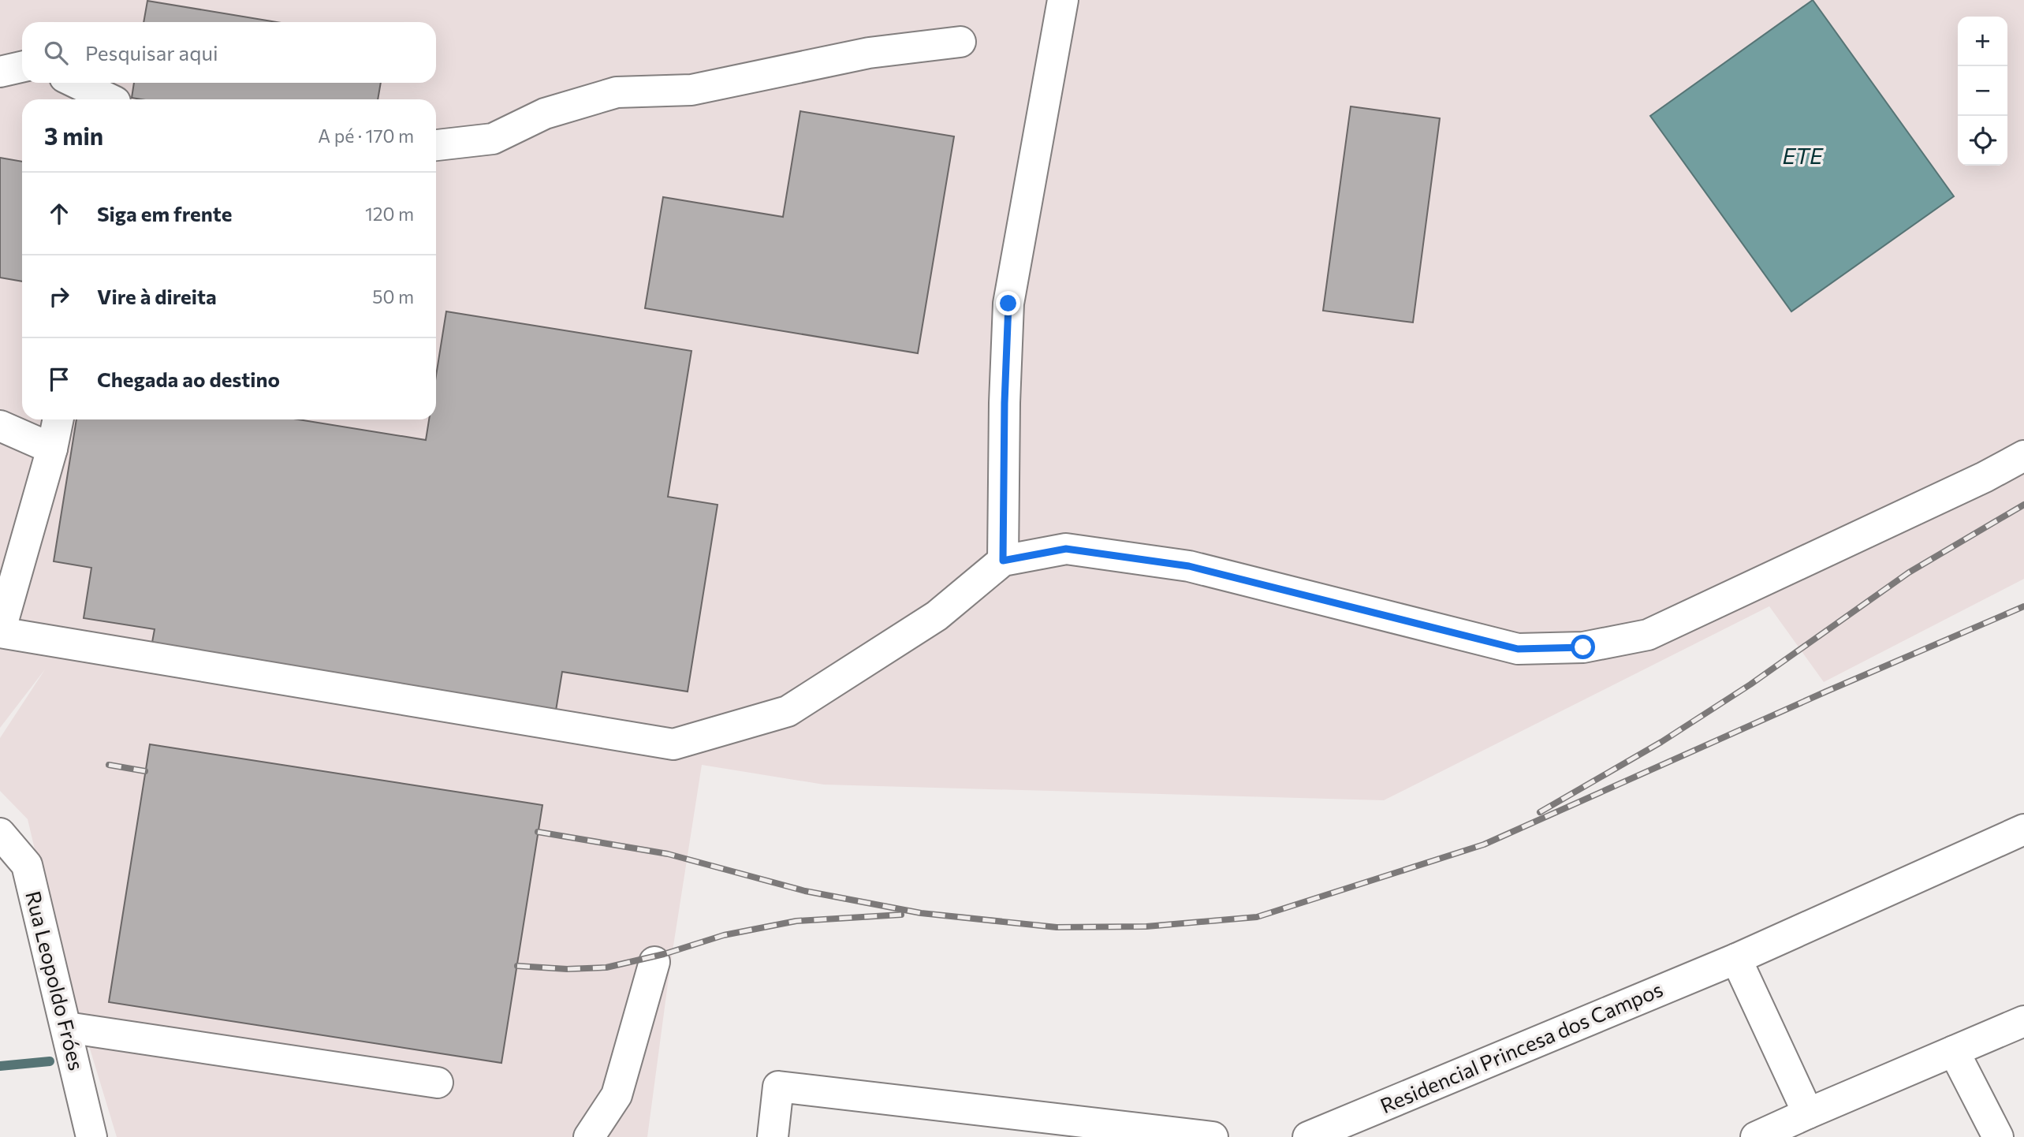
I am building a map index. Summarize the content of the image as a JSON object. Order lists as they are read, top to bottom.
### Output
{
  "streets": {
    "street": ["Rua Leopoldo Fróes", "Residencial Princesa dos Campos"]
  },
  "water": ["ETE"],
  "page": {
    "map_buttons": ["+", "−"],
    "search": "Pesquisar aqui",
    "heading": ["3 min", "A pé · 170 m"],
    "list": [
      ["Siga em frente", "120 m"],
      ["Vire à direita", "50 m"],
      "Chegada ao destino"
    ]
  }
}
